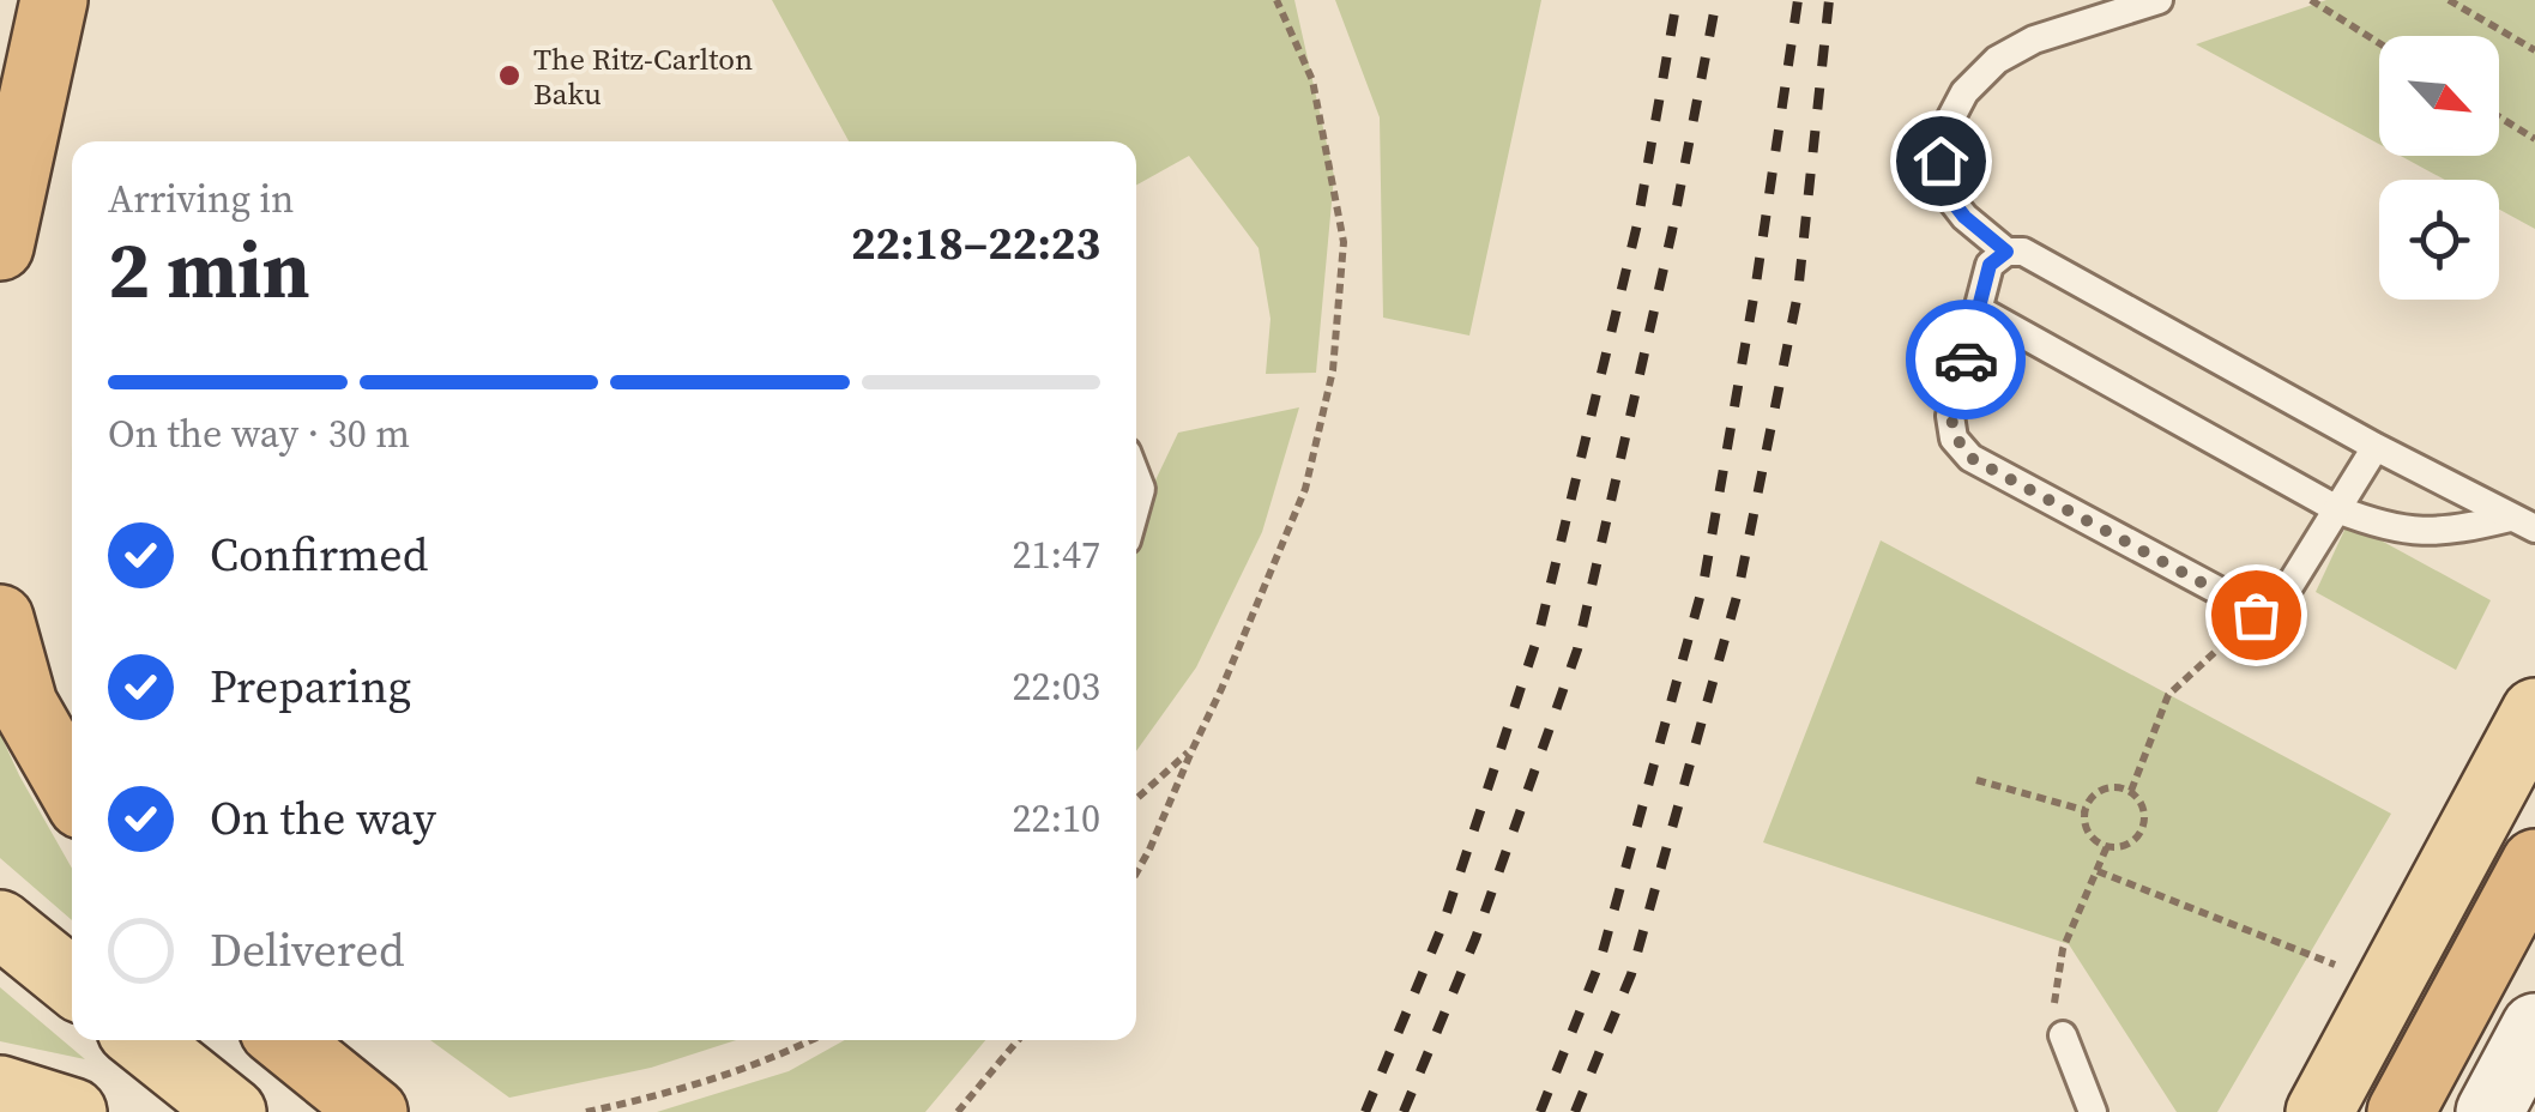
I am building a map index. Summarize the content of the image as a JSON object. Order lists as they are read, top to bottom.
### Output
{
  "places": ["The Ritz-Carlton Baku"],
  "north": "bottom right",
  "page": {
    "heading": ["2 min", "Arriving in", "22:18–22:23"],
    "bar": "On the way · 30 m",
    "list": [
      ["Confirmed", "21:47"],
      ["Preparing", "22:03"],
      ["On the way", "22:10"],
      "Delivered"
    ]
  }
}
